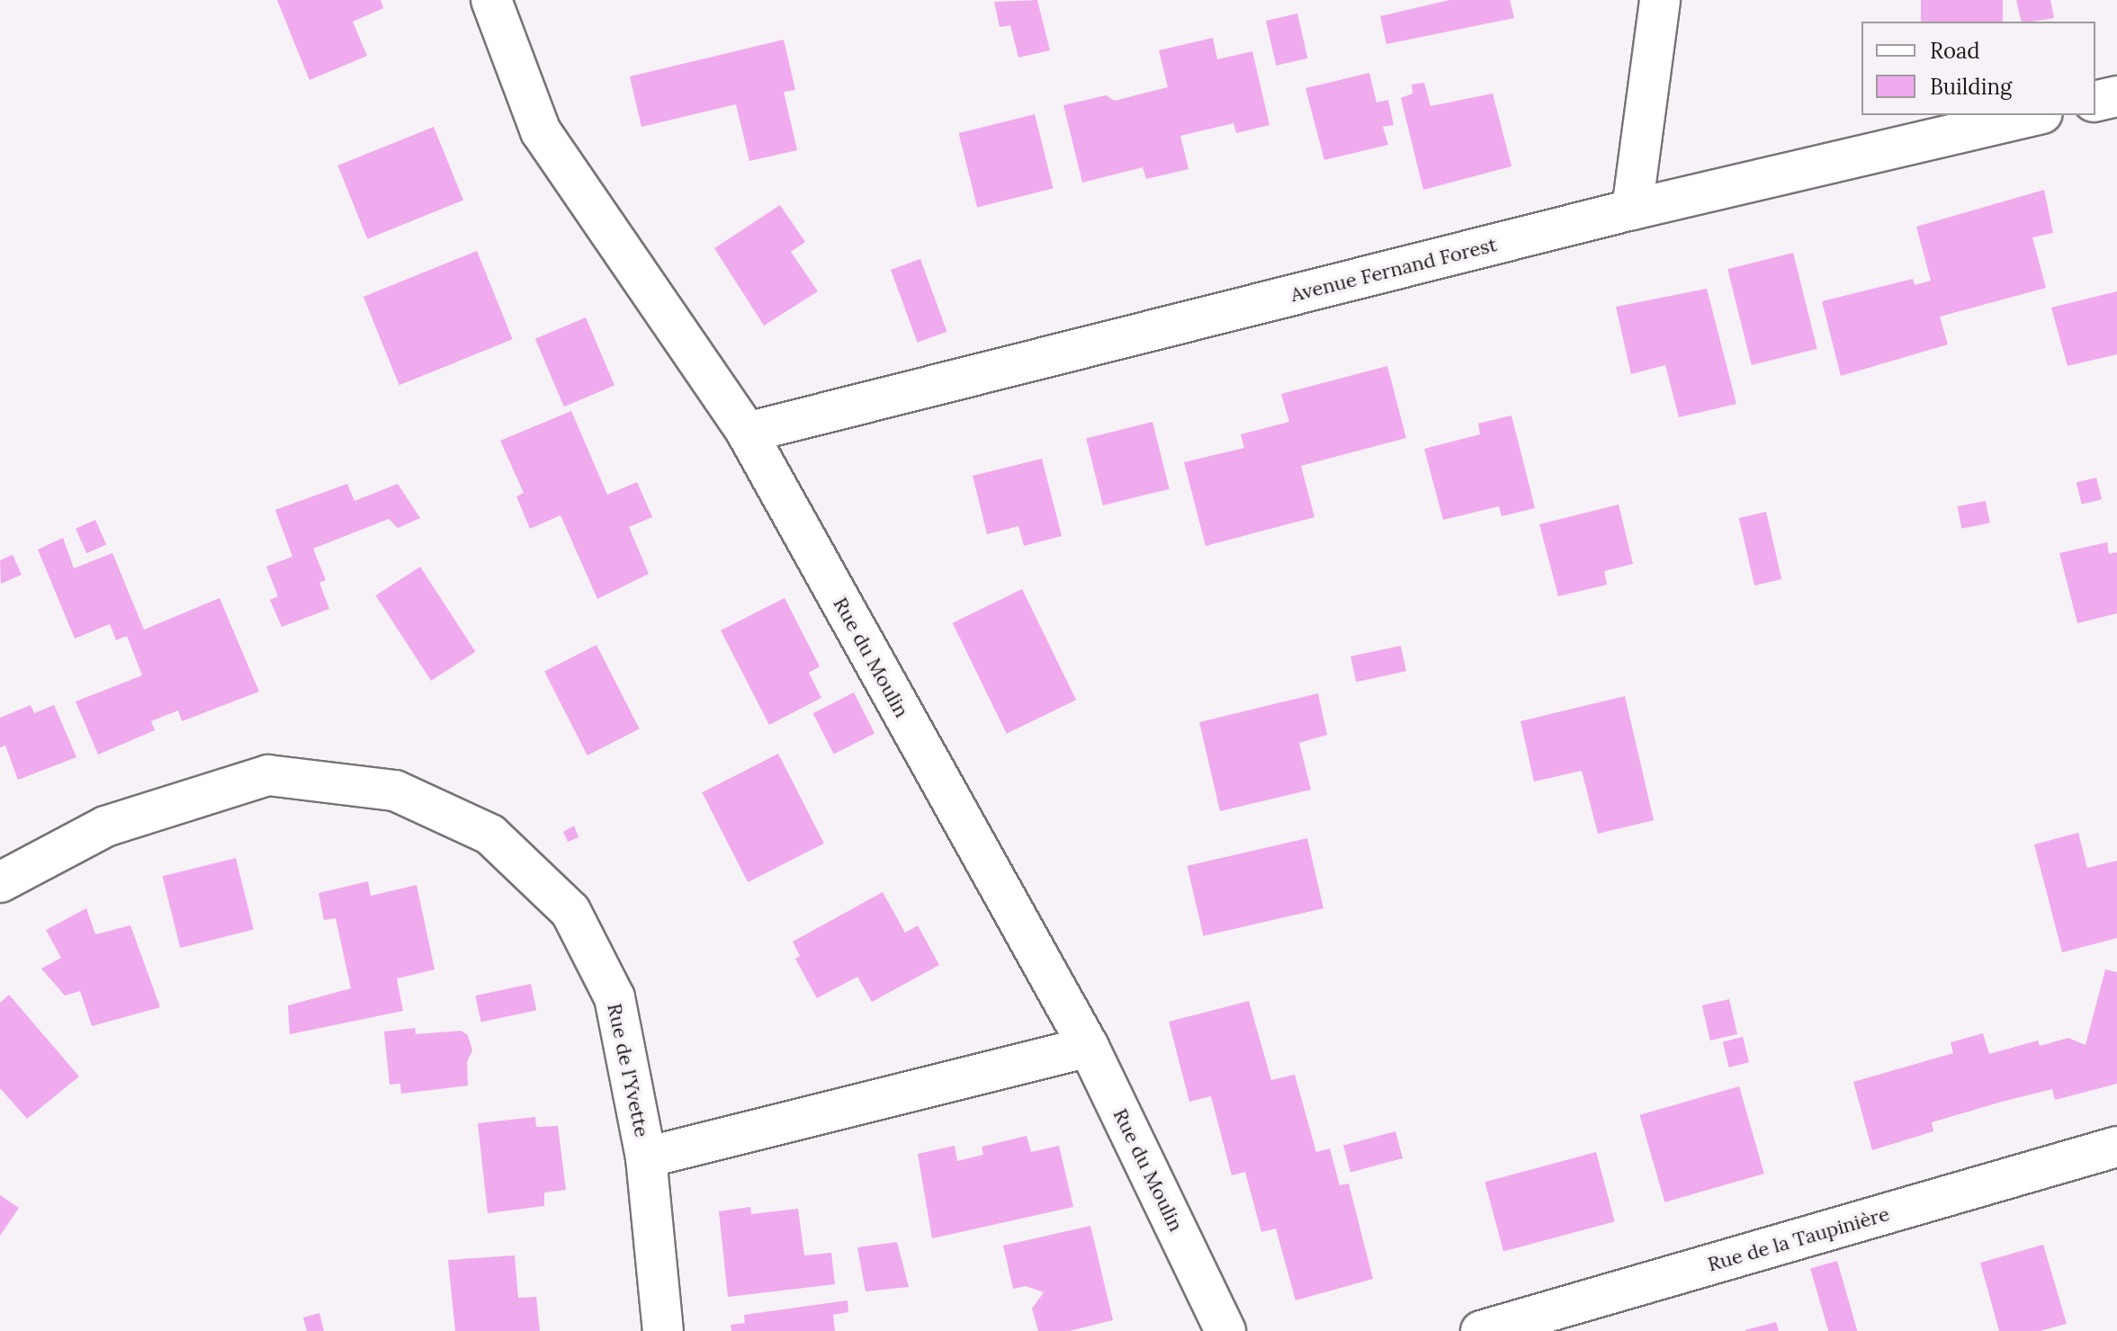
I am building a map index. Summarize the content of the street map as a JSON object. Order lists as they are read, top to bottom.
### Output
{
  "streets": {
    "street": [
      "Avenue Fernand Forest",
      "Rue du Moulin",
      "Rue de l'Yvette",
      "Rue de la Taupinière"
    ]
  },
  "crossings": [
    ["Avenue Fernand Forest", "Rue du Moulin"],
    ["Rue du Moulin", "Rue de l'Yvette"]
  ],
  "legend": ["Road", "Building"]
}
